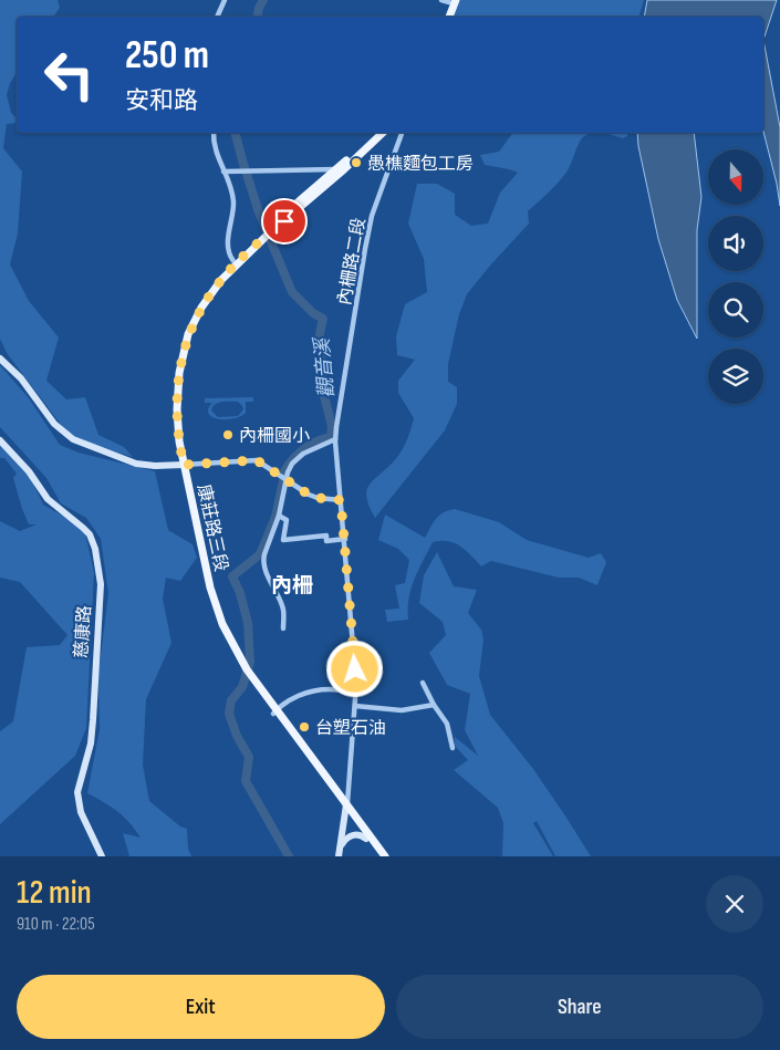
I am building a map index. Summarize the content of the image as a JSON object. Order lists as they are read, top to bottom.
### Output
{
  "streets": {
    "main road": ["康莊路三段"],
    "street": ["內柵路二段", "慈康路"]
  },
  "crossings": [
    ["內柵路二段", "康莊路三段"]
  ],
  "districts": ["內柵"],
  "water": ["觀音溪"],
  "places": ["愚樵麵包工房", "內柵國小", "台塑石油"],
  "north": "bottom",
  "page": {
    "turn": ["250 m", "安和路"],
    "heading": ["12 min", "910 m · 22:05"],
    "buttons": ["Exit", "Share"]
  }
}
